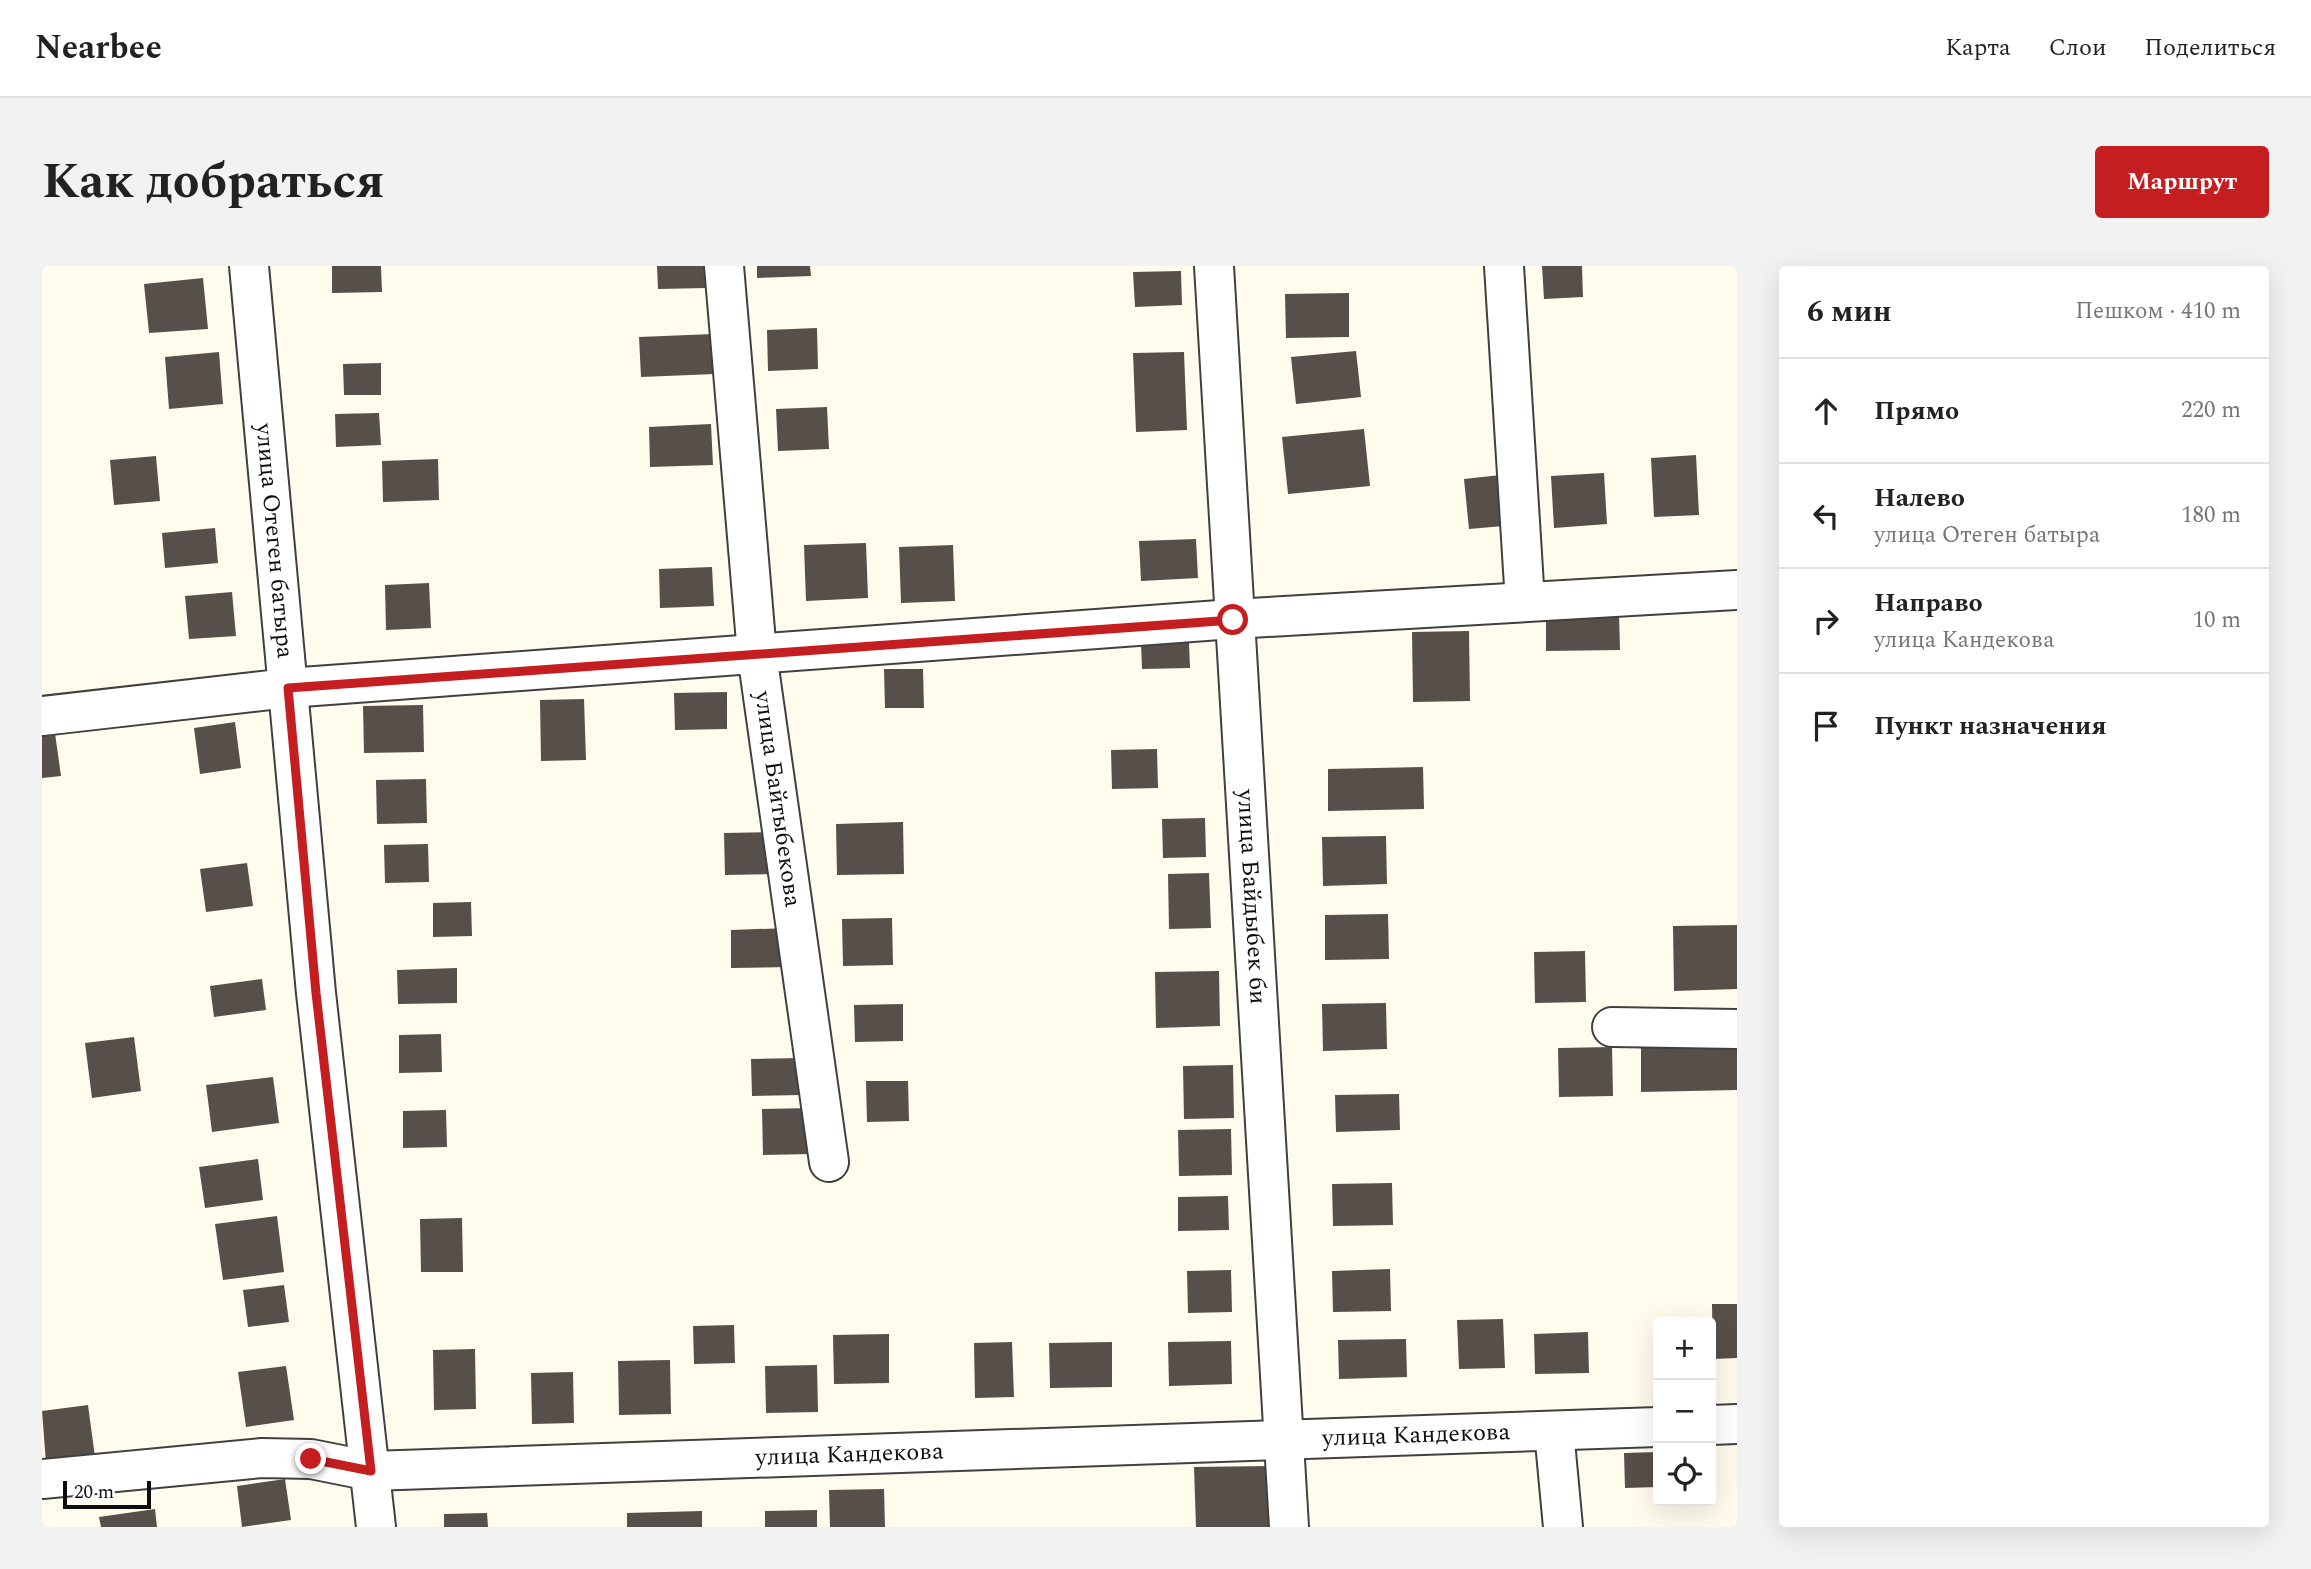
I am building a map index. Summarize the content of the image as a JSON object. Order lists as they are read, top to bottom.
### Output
{
  "streets": {
    "street": [
      "улица Отеген батыра",
      "улица Байтыбекова",
      "улица Байдыбек би",
      "улица Кандекова"
    ]
  },
  "crossings": [
    ["улица Отеген батыра", "улица Кандекова"],
    ["улица Байдыбек би", "улица Кандекова"]
  ],
  "scale_bar": "20 m",
  "page": {
    "header": "Nearbee",
    "nav": ["Карта", "Слои", "Поделиться"],
    "title": "Как добраться",
    "buttons": "Маршрут",
    "heading": ["6 мин", "Пешком · 410 m"],
    "list": [
      ["Прямо", "220 m"],
      ["Налево", "улица Отеген батыра", "180 m"],
      ["Направо", "улица Кандекова", "10 m"],
      "Пункт назначения"
    ],
    "map_buttons": ["+", "−"],
    "scale": "20 m"
  }
}
